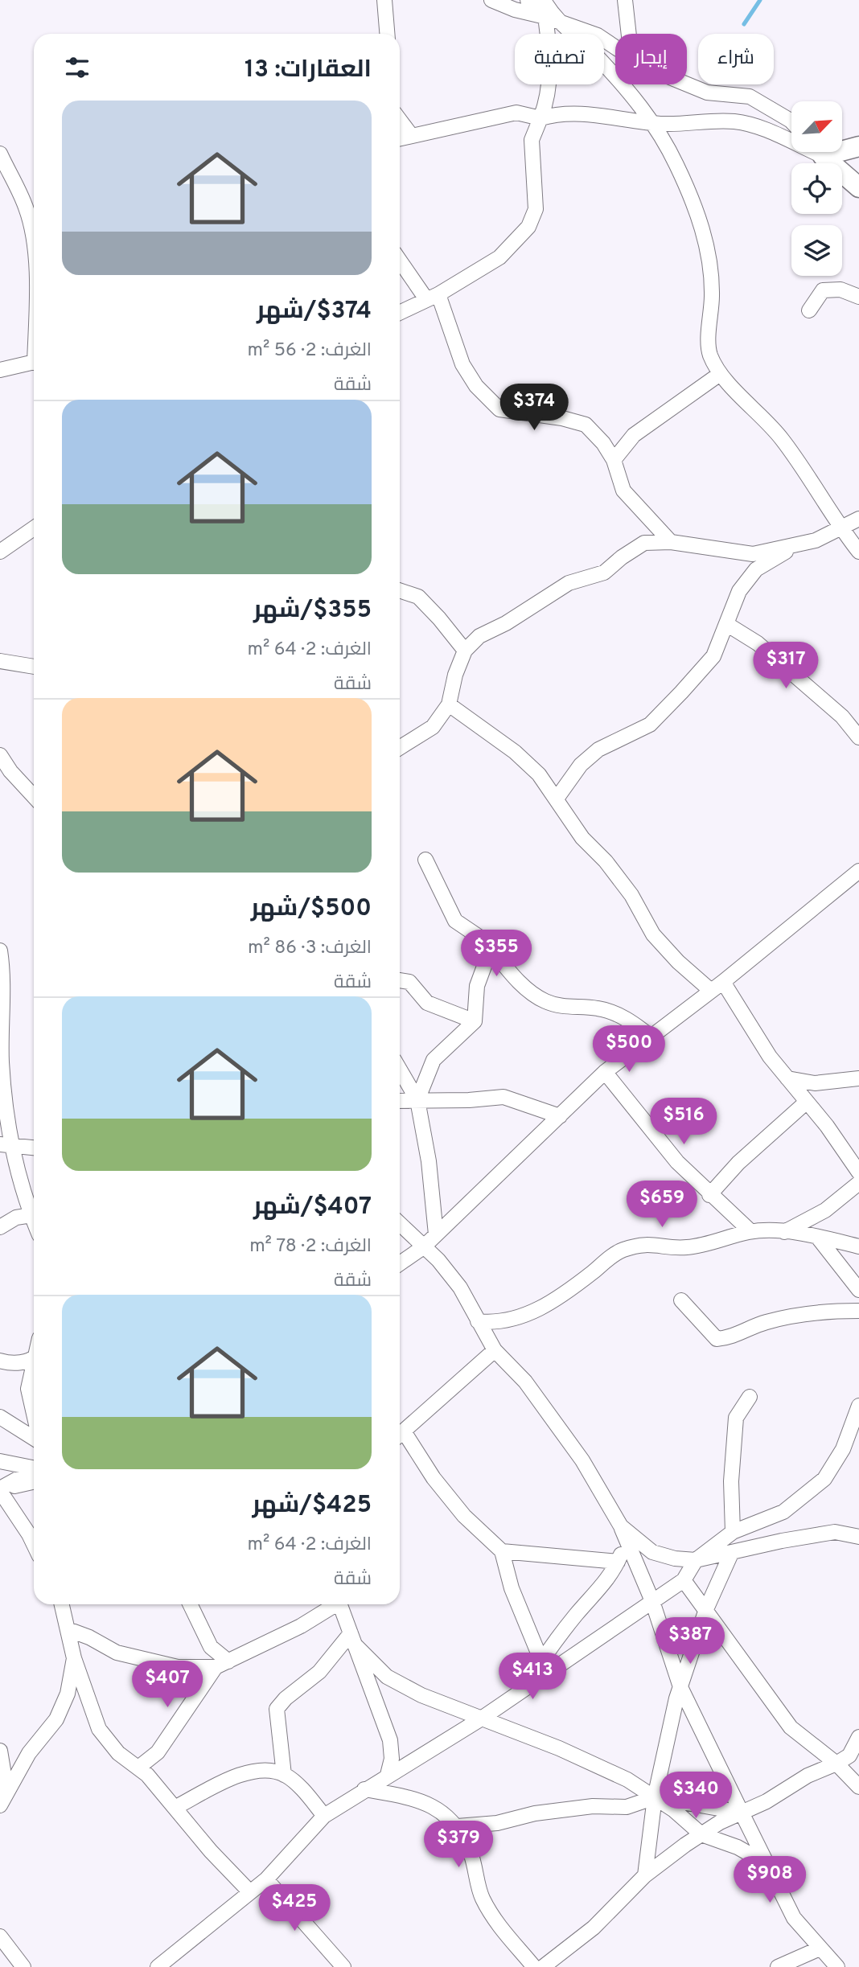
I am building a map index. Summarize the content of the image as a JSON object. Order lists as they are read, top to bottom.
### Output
{
  "north": "top right",
  "page": {
    "chip": ["شراء", "إيجار", "تصفية"],
    "heading": "العقارات: 13",
    "list": [
      {
        "name": "$374/شهر",
        "note": "الغرف: 2 · 56 m² · شقة"
      },
      {
        "name": "$355/شهر",
        "note": "الغرف: 2 · 64 m² · شقة"
      },
      {
        "name": "$500/شهر",
        "note": "الغرف: 3 · 86 m² · شقة"
      },
      {
        "name": "$407/شهر",
        "note": "الغرف: 2 · 78 m² · شقة"
      },
      {
        "name": "$425/شهر",
        "note": "الغرف: 2 · 64 m² · شقة"
      }
    ],
    "price": [
      "$374",
      "$317",
      "$355",
      "$500",
      "$516",
      "$659",
      "$387",
      "$413",
      "$407",
      "$340",
      "$379",
      "$908",
      "$425"
    ]
  }
}
